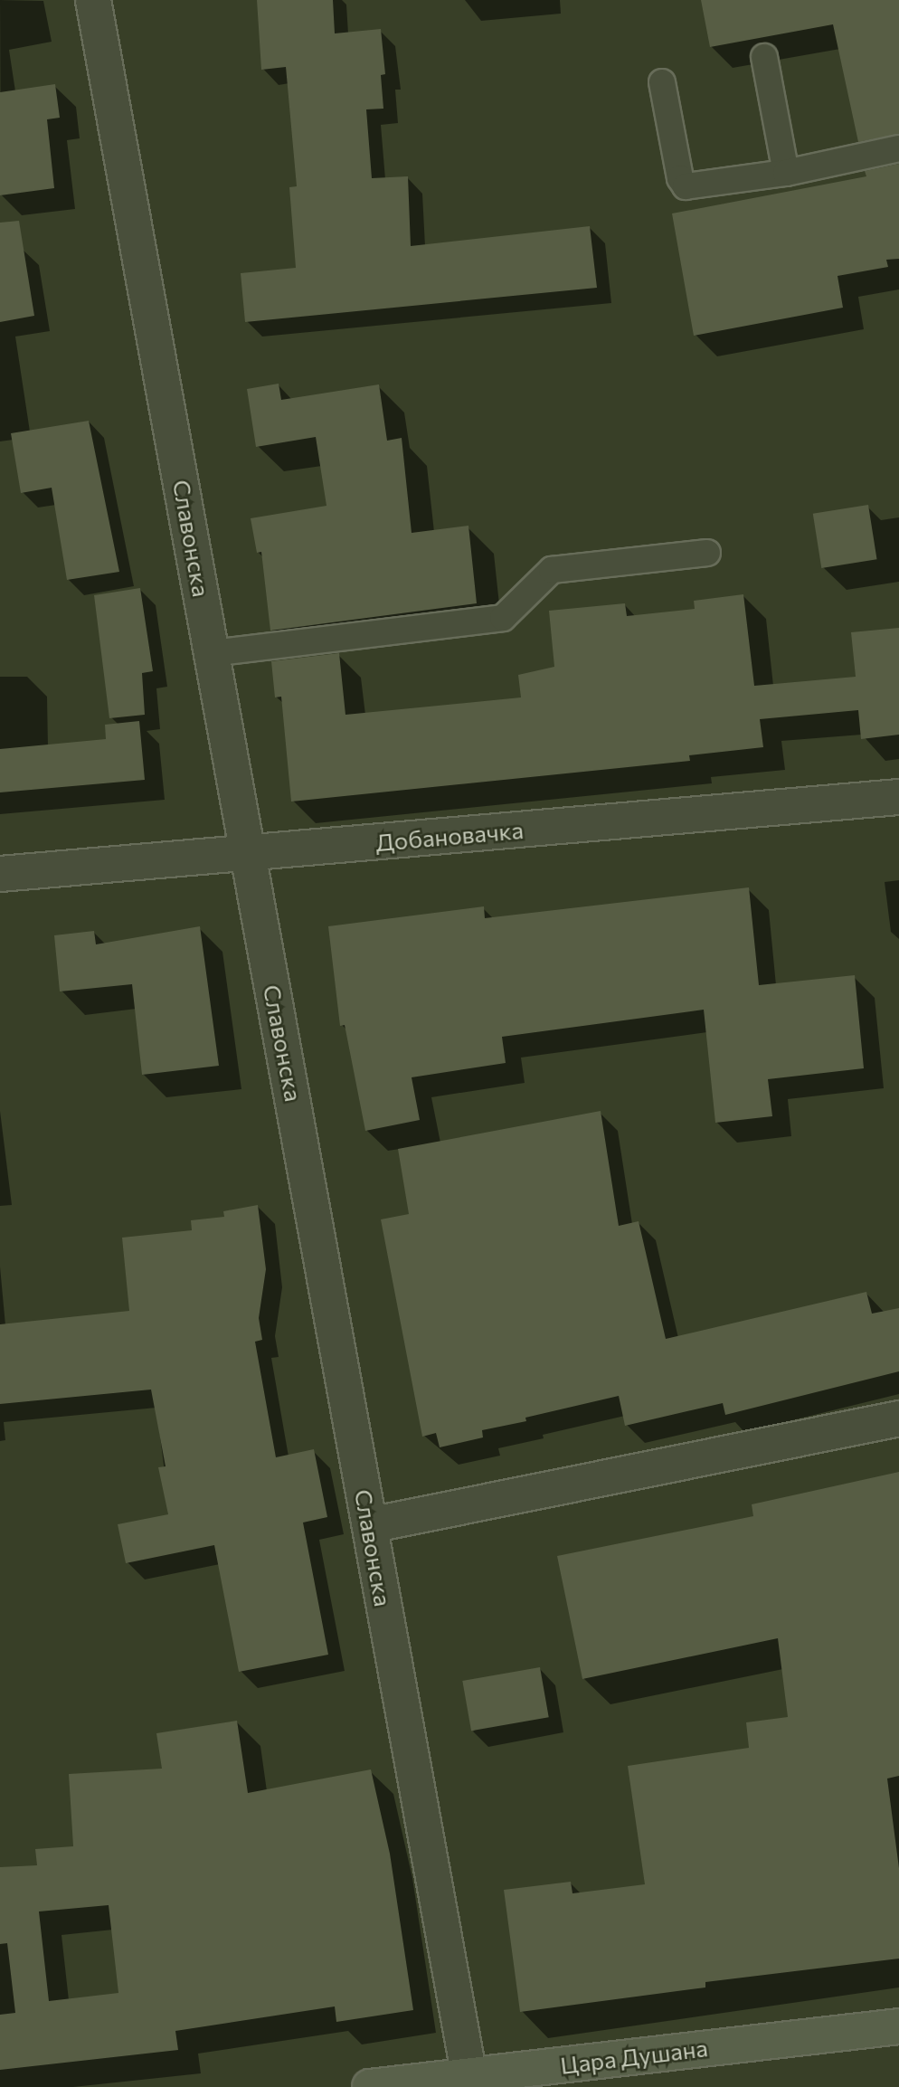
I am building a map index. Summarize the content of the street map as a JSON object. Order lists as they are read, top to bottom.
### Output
{
  "streets": {
    "main road": ["Цара Душана"],
    "street": ["Славонска", "Добановачка"]
  },
  "crossings": [
    ["Славонска", "Добановачка"],
    ["Славонска", "Цара Душана"]
  ]
}
